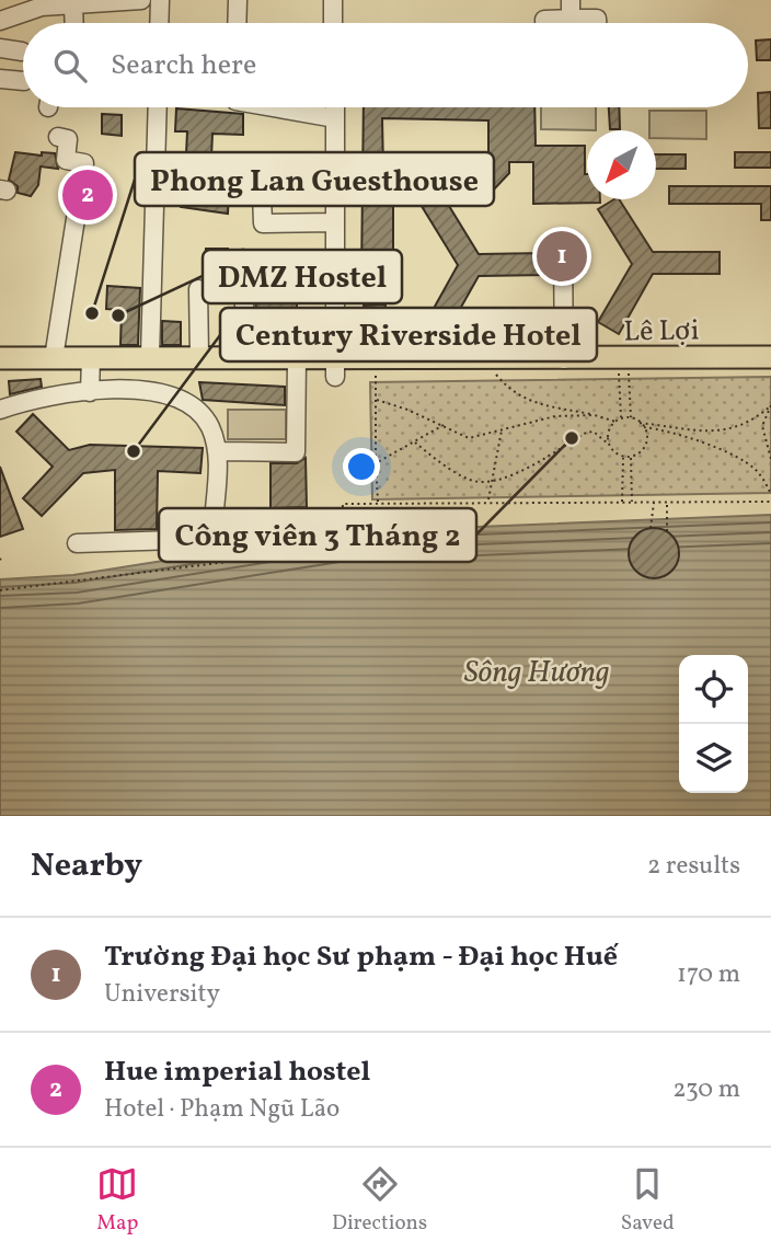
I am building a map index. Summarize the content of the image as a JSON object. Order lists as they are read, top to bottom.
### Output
{
  "streets": {
    "main road": ["Lê Lợi"]
  },
  "water": ["Sông Hương"],
  "places": [
    "Phong Lan Guesthouse",
    "DMZ Hostel",
    "Công viên 3 Tháng 2",
    "Century Riverside Hotel"
  ],
  "north": "bottom left",
  "page": {
    "search": "Search here",
    "pins": ["2", "1"],
    "heading": ["Nearby", "2 results"],
    "list": [
      {
        "mark": "1",
        "name": "Trường Đại học Sư phạm - Đại học Huế",
        "note": "University",
        "value": "170 m"
      },
      {
        "mark": "2",
        "name": "Hue imperial hostel",
        "note": "Hotel · Phạm Ngũ Lão",
        "value": "230 m"
      }
    ],
    "nav": ["Map", "Directions", "Saved"]
  }
}
